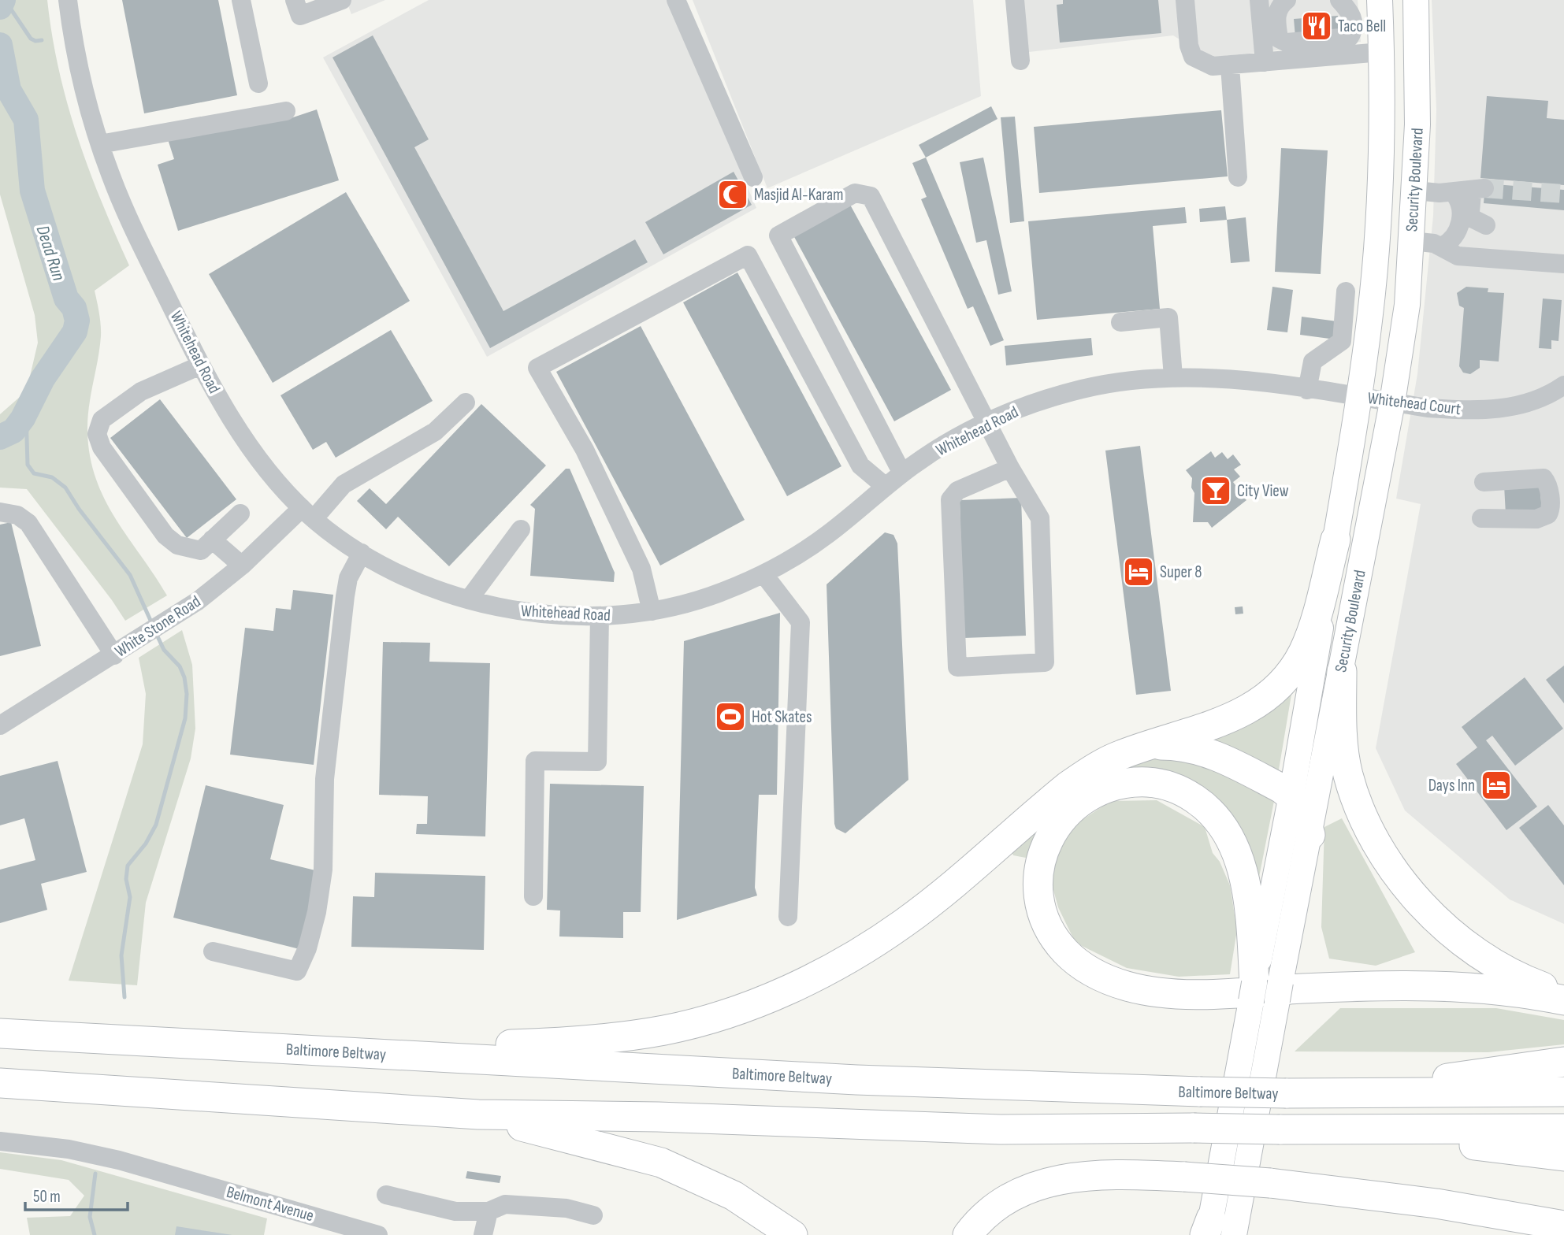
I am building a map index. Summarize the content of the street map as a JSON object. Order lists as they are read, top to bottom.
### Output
{
  "streets": {
    "highway": ["Baltimore Beltway"],
    "main road": ["Security Boulevard"],
    "street": [
      "Whitehead Road",
      "Whitehead Court",
      "White Stone Road",
      "Belmont Avenue"
    ]
  },
  "crossings": [
    ["Security Boulevard", "Whitehead Road"],
    ["Security Boulevard", "Whitehead Court"],
    ["Whitehead Road", "Whitehead Court"],
    ["Whitehead Road", "White Stone Road"]
  ],
  "water": ["Dead Run"],
  "places": {
    "restaurant": ["Taco Bell"],
    "mosque": ["Masjid Al-Karam"],
    "bar": ["City View"],
    "hotel": ["Super 8", "Days Inn"],
    "sports": ["Hot Skates"]
  },
  "scale_bar": "50 m"
}
